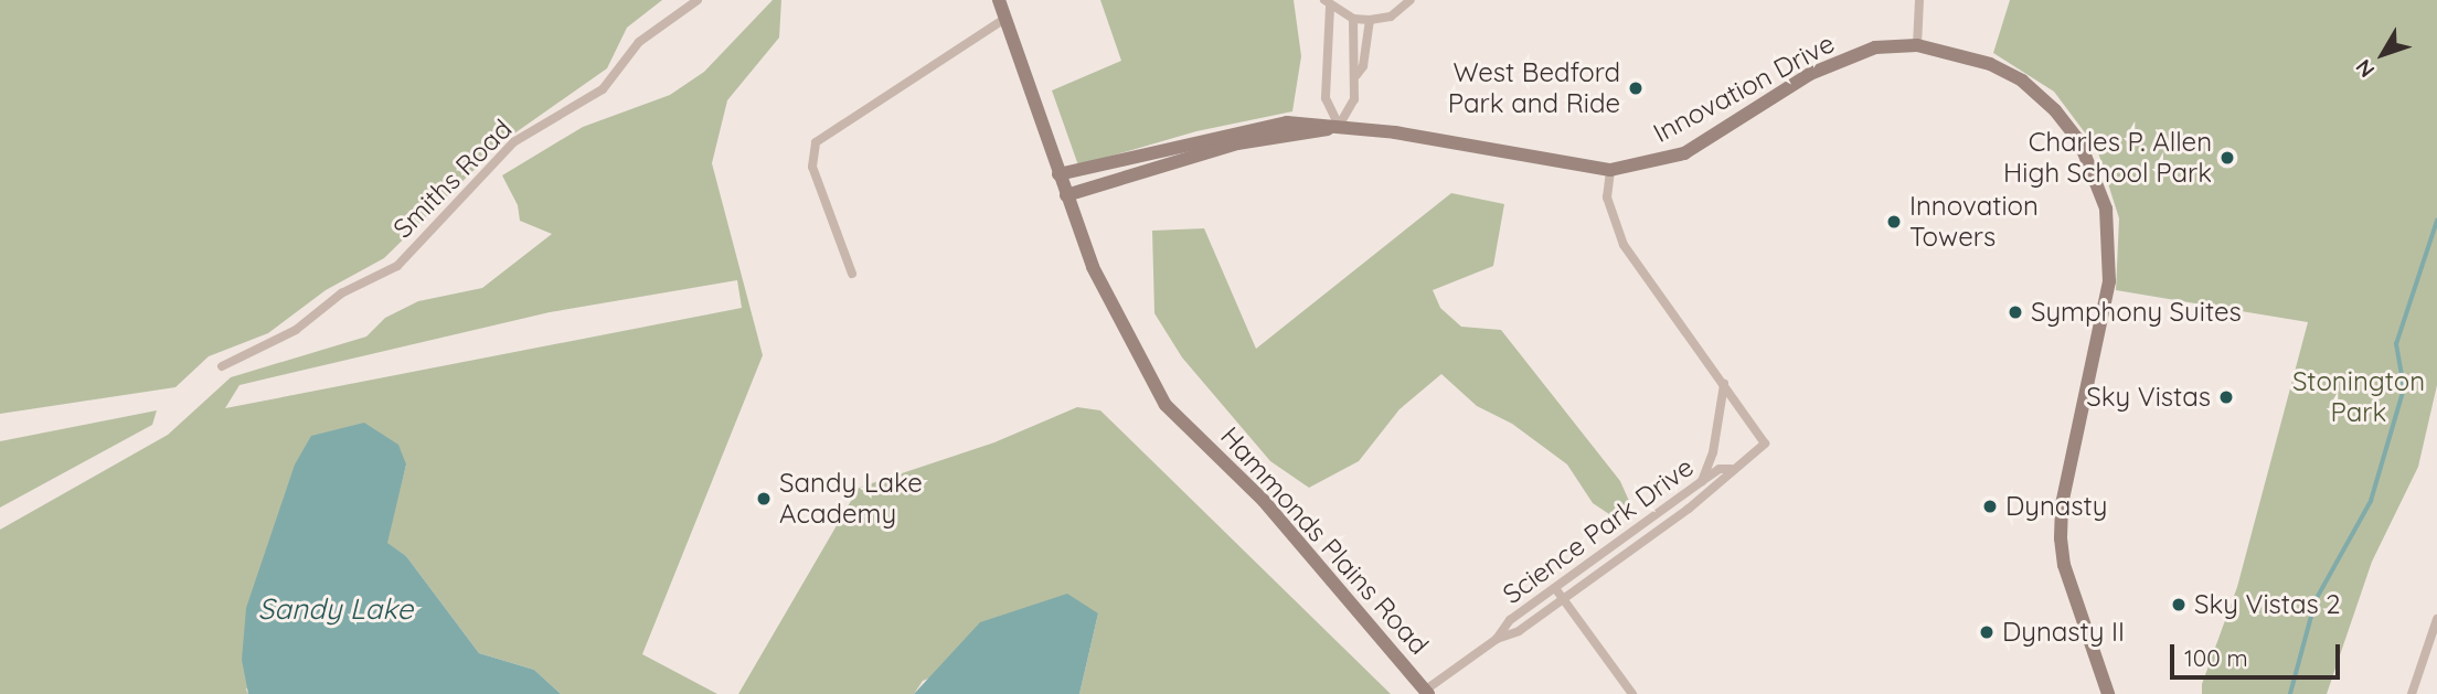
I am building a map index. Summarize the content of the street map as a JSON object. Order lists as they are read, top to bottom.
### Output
{
  "streets": {
    "street": [
      "Innovation Drive",
      "Smiths Road",
      "Science Park Drive",
      "Hammonds Plains Road"
    ]
  },
  "crossings": [
    ["Innovation Drive", "Hammonds Plains Road"],
    ["Science Park Drive", "Hammonds Plains Road"]
  ],
  "water": ["Sandy Lake"],
  "parks": ["Stonington Park"],
  "places": [
    "West Bedford Park and Ride",
    "Charles P. Allen High School Park",
    "Innovation Towers",
    "Symphony Suites",
    "Sky Vistas",
    "Sandy Lake Academy",
    "Dynasty",
    "Sky Vistas 2",
    "Dynasty II"
  ],
  "scale_bar": "100 m",
  "north": "bottom left"
}
